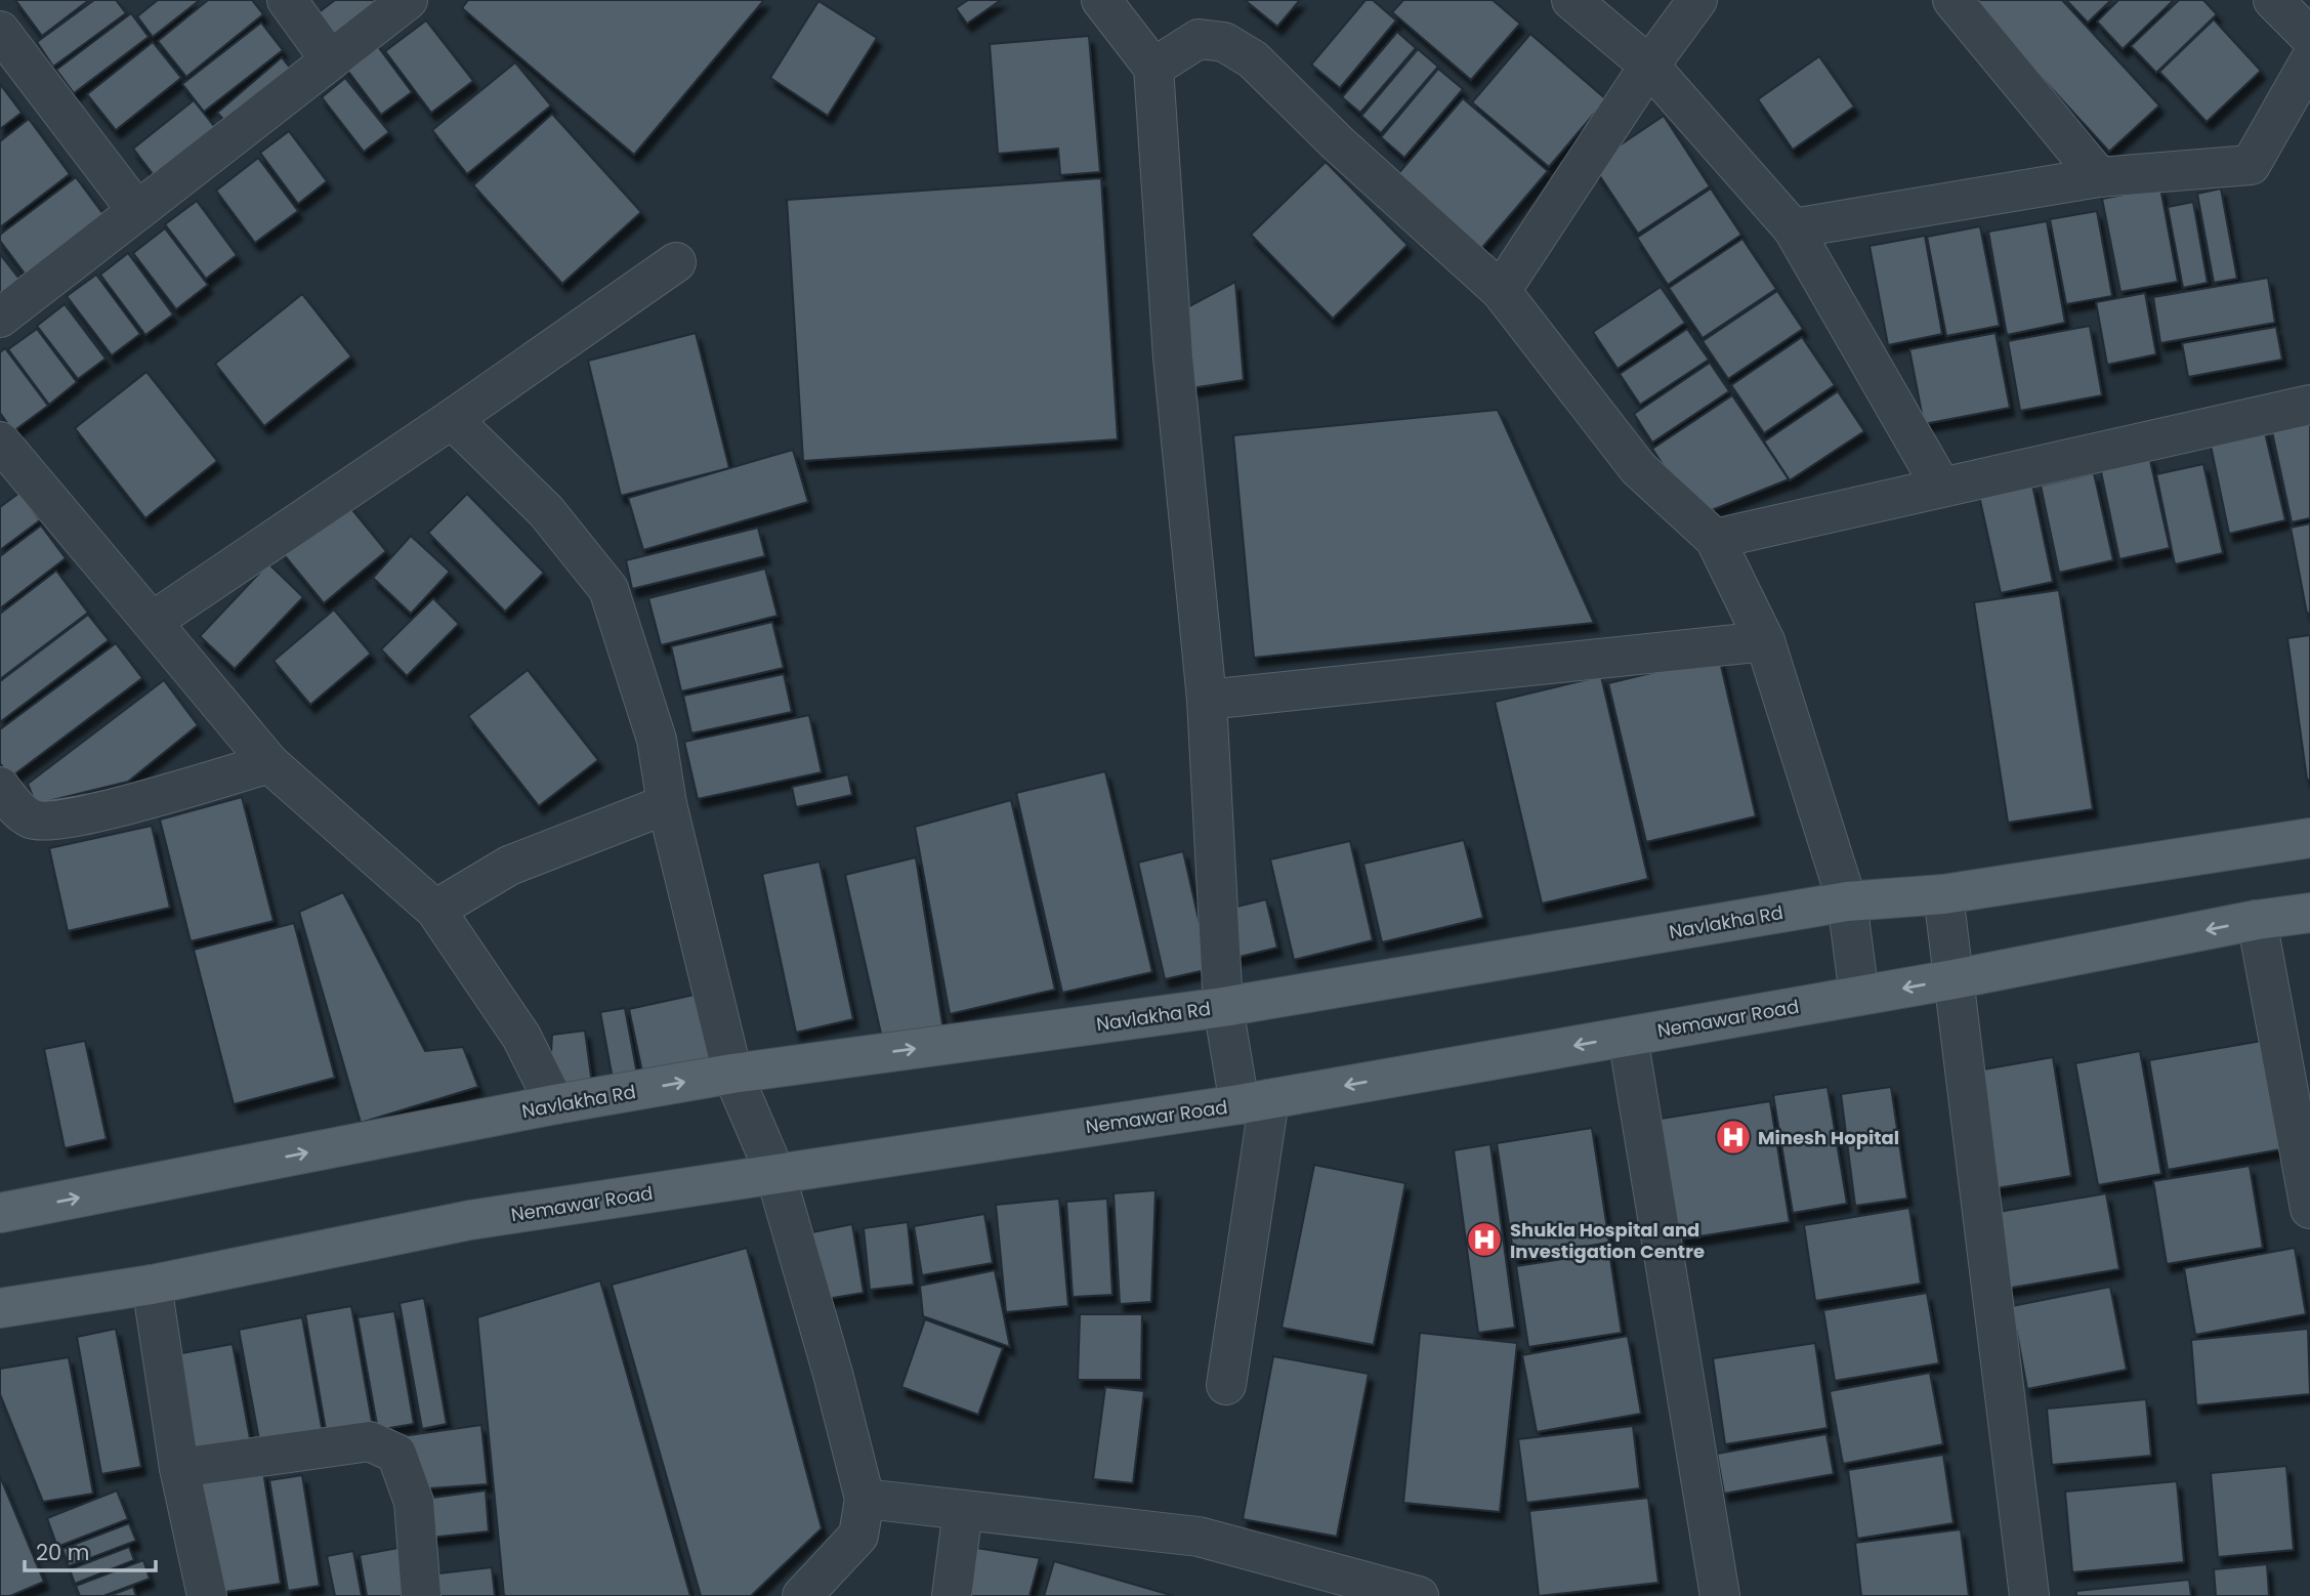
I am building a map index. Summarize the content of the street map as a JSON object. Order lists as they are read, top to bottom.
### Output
{
  "streets": {
    "main road": ["Navlakha Rd", "Nemawar Road"]
  },
  "one_way": ["Navlakha Rd"],
  "places": {
    "hospital": ["Minesh Hopital", "Shukla Hospital and Investigation Centre"]
  },
  "scale_bar": "20 m"
}
